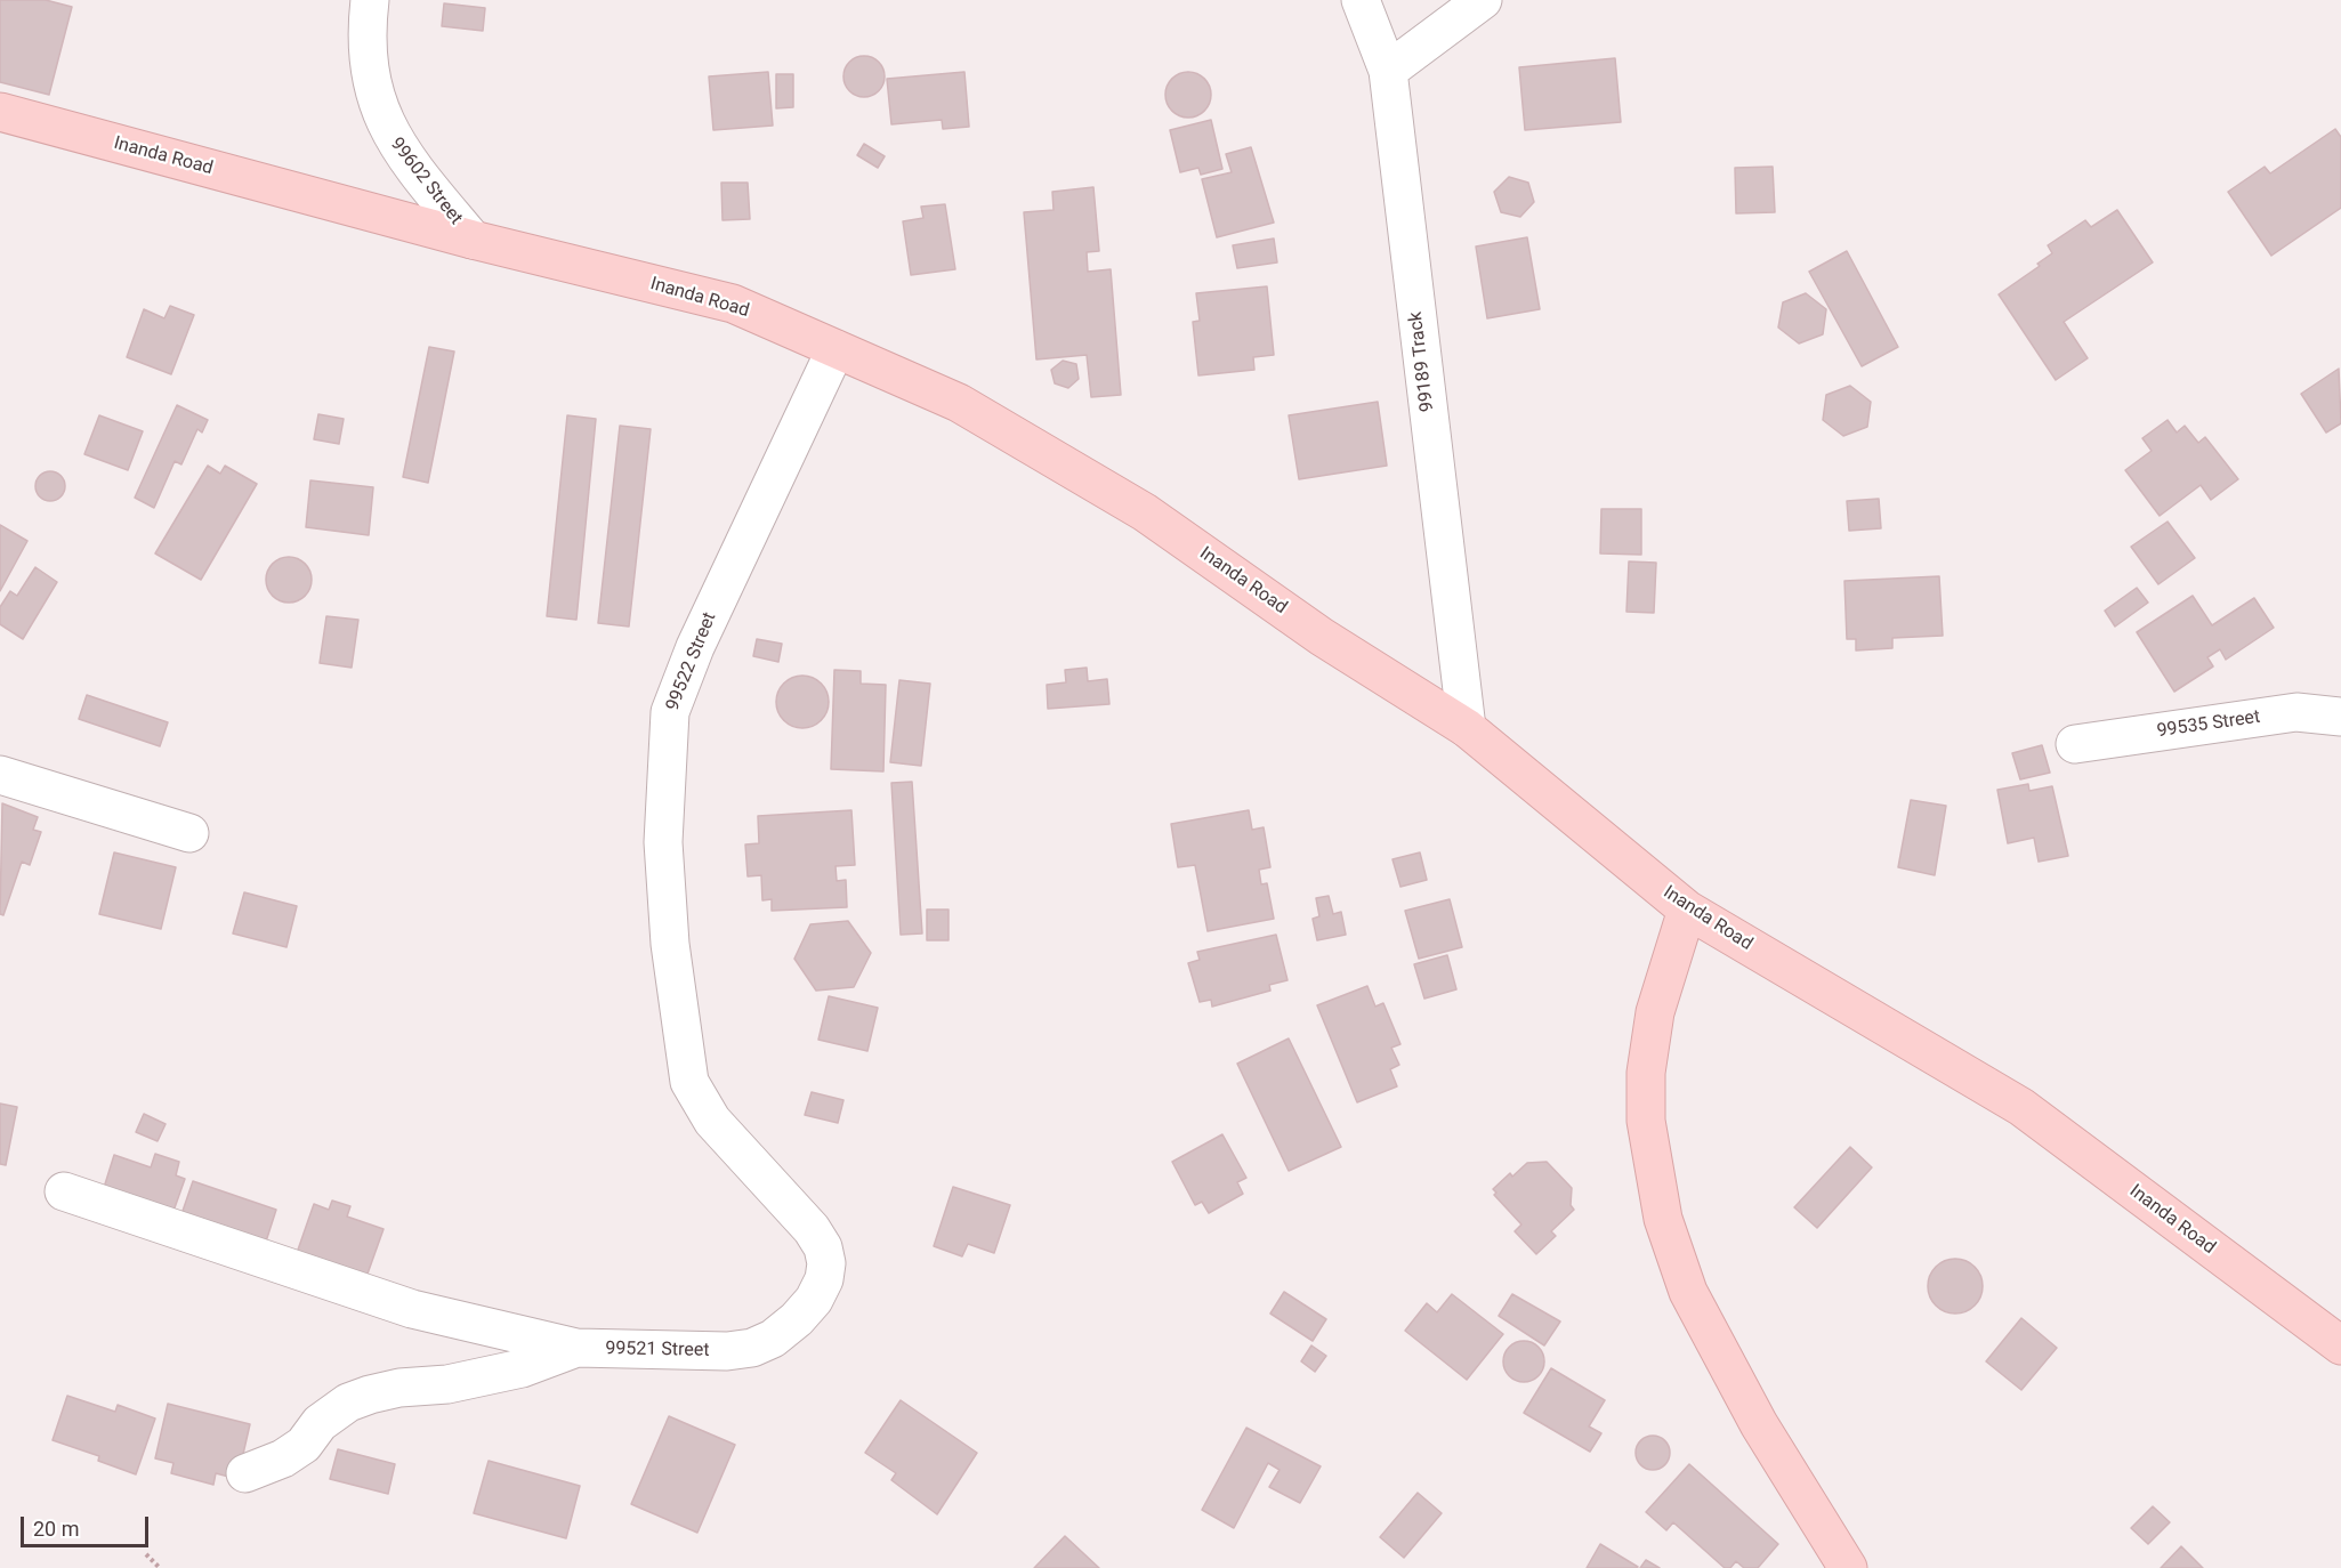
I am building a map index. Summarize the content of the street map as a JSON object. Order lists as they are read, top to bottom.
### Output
{
  "streets": {
    "street": [
      "Inanda Road",
      "99602 Street",
      "99189 Track",
      "99522 Street",
      "99535 Street",
      "99521 Street"
    ]
  },
  "crossings": [
    ["Inanda Road", "99602 Street"],
    ["Inanda Road", "99189 Track"],
    ["Inanda Road", "99522 Street"],
    ["99522 Street", "99521 Street"]
  ],
  "scale_bar": "20 m"
}
